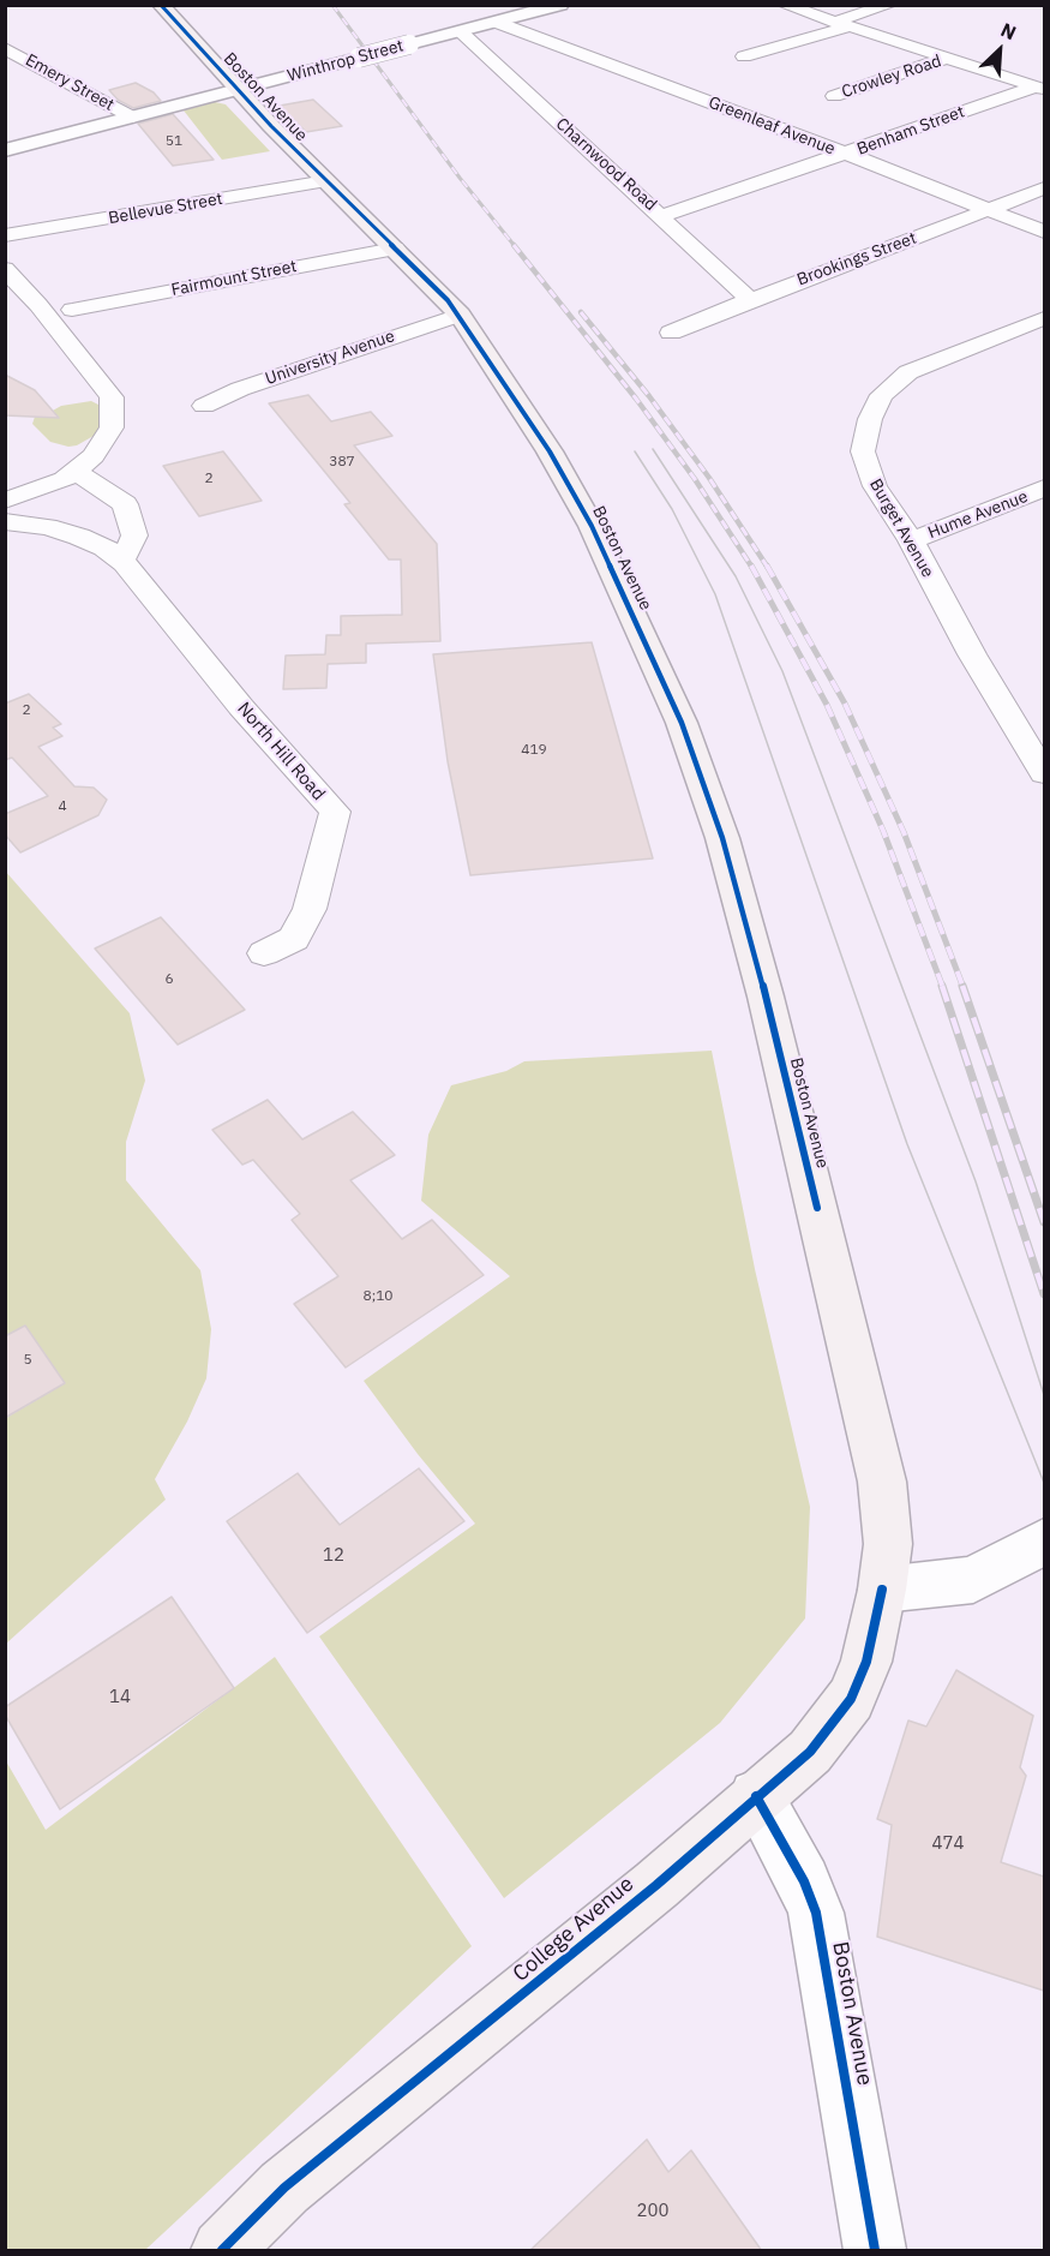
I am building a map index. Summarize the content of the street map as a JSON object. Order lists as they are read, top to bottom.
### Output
{
  "streets": {
    "main road": ["Boston Avenue", "College Avenue"],
    "street": [
      "Winthrop Street",
      "Crowley Road",
      "Emery Street",
      "Greenleaf Avenue",
      "Benham Street",
      "Charnwood Road",
      "Bellevue Street",
      "Brookings Street",
      "Fairmount Street",
      "University Avenue",
      "Hume Avenue",
      "Burget Avenue",
      "North Hill Road"
    ]
  },
  "crossings": [
    ["Winthrop Street", "Emery Street"],
    ["Winthrop Street", "Boston Avenue"],
    ["Winthrop Street", "Greenleaf Avenue"],
    ["Winthrop Street", "Charnwood Road"],
    ["Boston Avenue", "Bellevue Street"],
    ["Boston Avenue", "Fairmount Street"],
    ["Boston Avenue", "University Avenue"],
    ["Boston Avenue", "College Avenue"],
    ["Greenleaf Avenue", "Benham Street"],
    ["Greenleaf Avenue", "Brookings Street"],
    ["Benham Street", "Charnwood Road"],
    ["Charnwood Road", "Brookings Street"],
    ["Hume Avenue", "Burget Avenue"]
  ],
  "house_numbers": [
    "51",
    "387",
    "2",
    "2",
    "419",
    "4",
    "6",
    "8;10",
    "5",
    "12",
    "14",
    "474",
    "200"
  ],
  "north": "top right"
}
